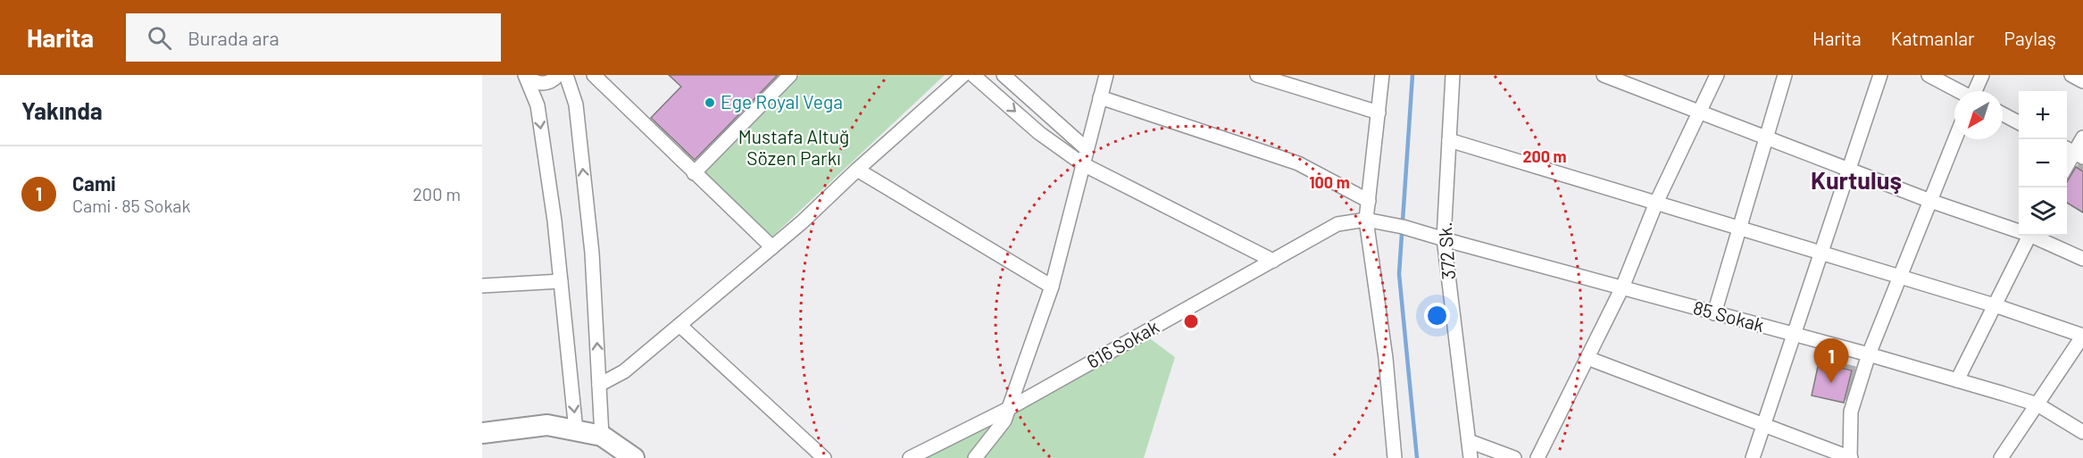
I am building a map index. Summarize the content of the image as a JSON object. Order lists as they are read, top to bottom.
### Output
{
  "streets": {
    "street": ["372 Sk.", "85 Sokak", "616 Sokak"]
  },
  "crossings": [
    ["372 Sk.", "85 Sokak"],
    ["85 Sokak", "616 Sokak"]
  ],
  "districts": ["Kurtuluş"],
  "parks": ["Mustafa Altuğ Sözen Parkı"],
  "places": ["Ege Royal Vega"],
  "north": "bottom left",
  "page": {
    "header": "Harita",
    "search": "Burada ara",
    "nav": ["Harita", "Katmanlar", "Paylaş"],
    "heading": "Yakında",
    "map_buttons": ["+", "−"],
    "list": [
      {
        "mark": "1",
        "name": "Cami",
        "note": "Cami · 85 Sokak",
        "value": "200 m"
      }
    ],
    "pins": "1"
  },
  "rings": ["200 m", "100 m"]
}
